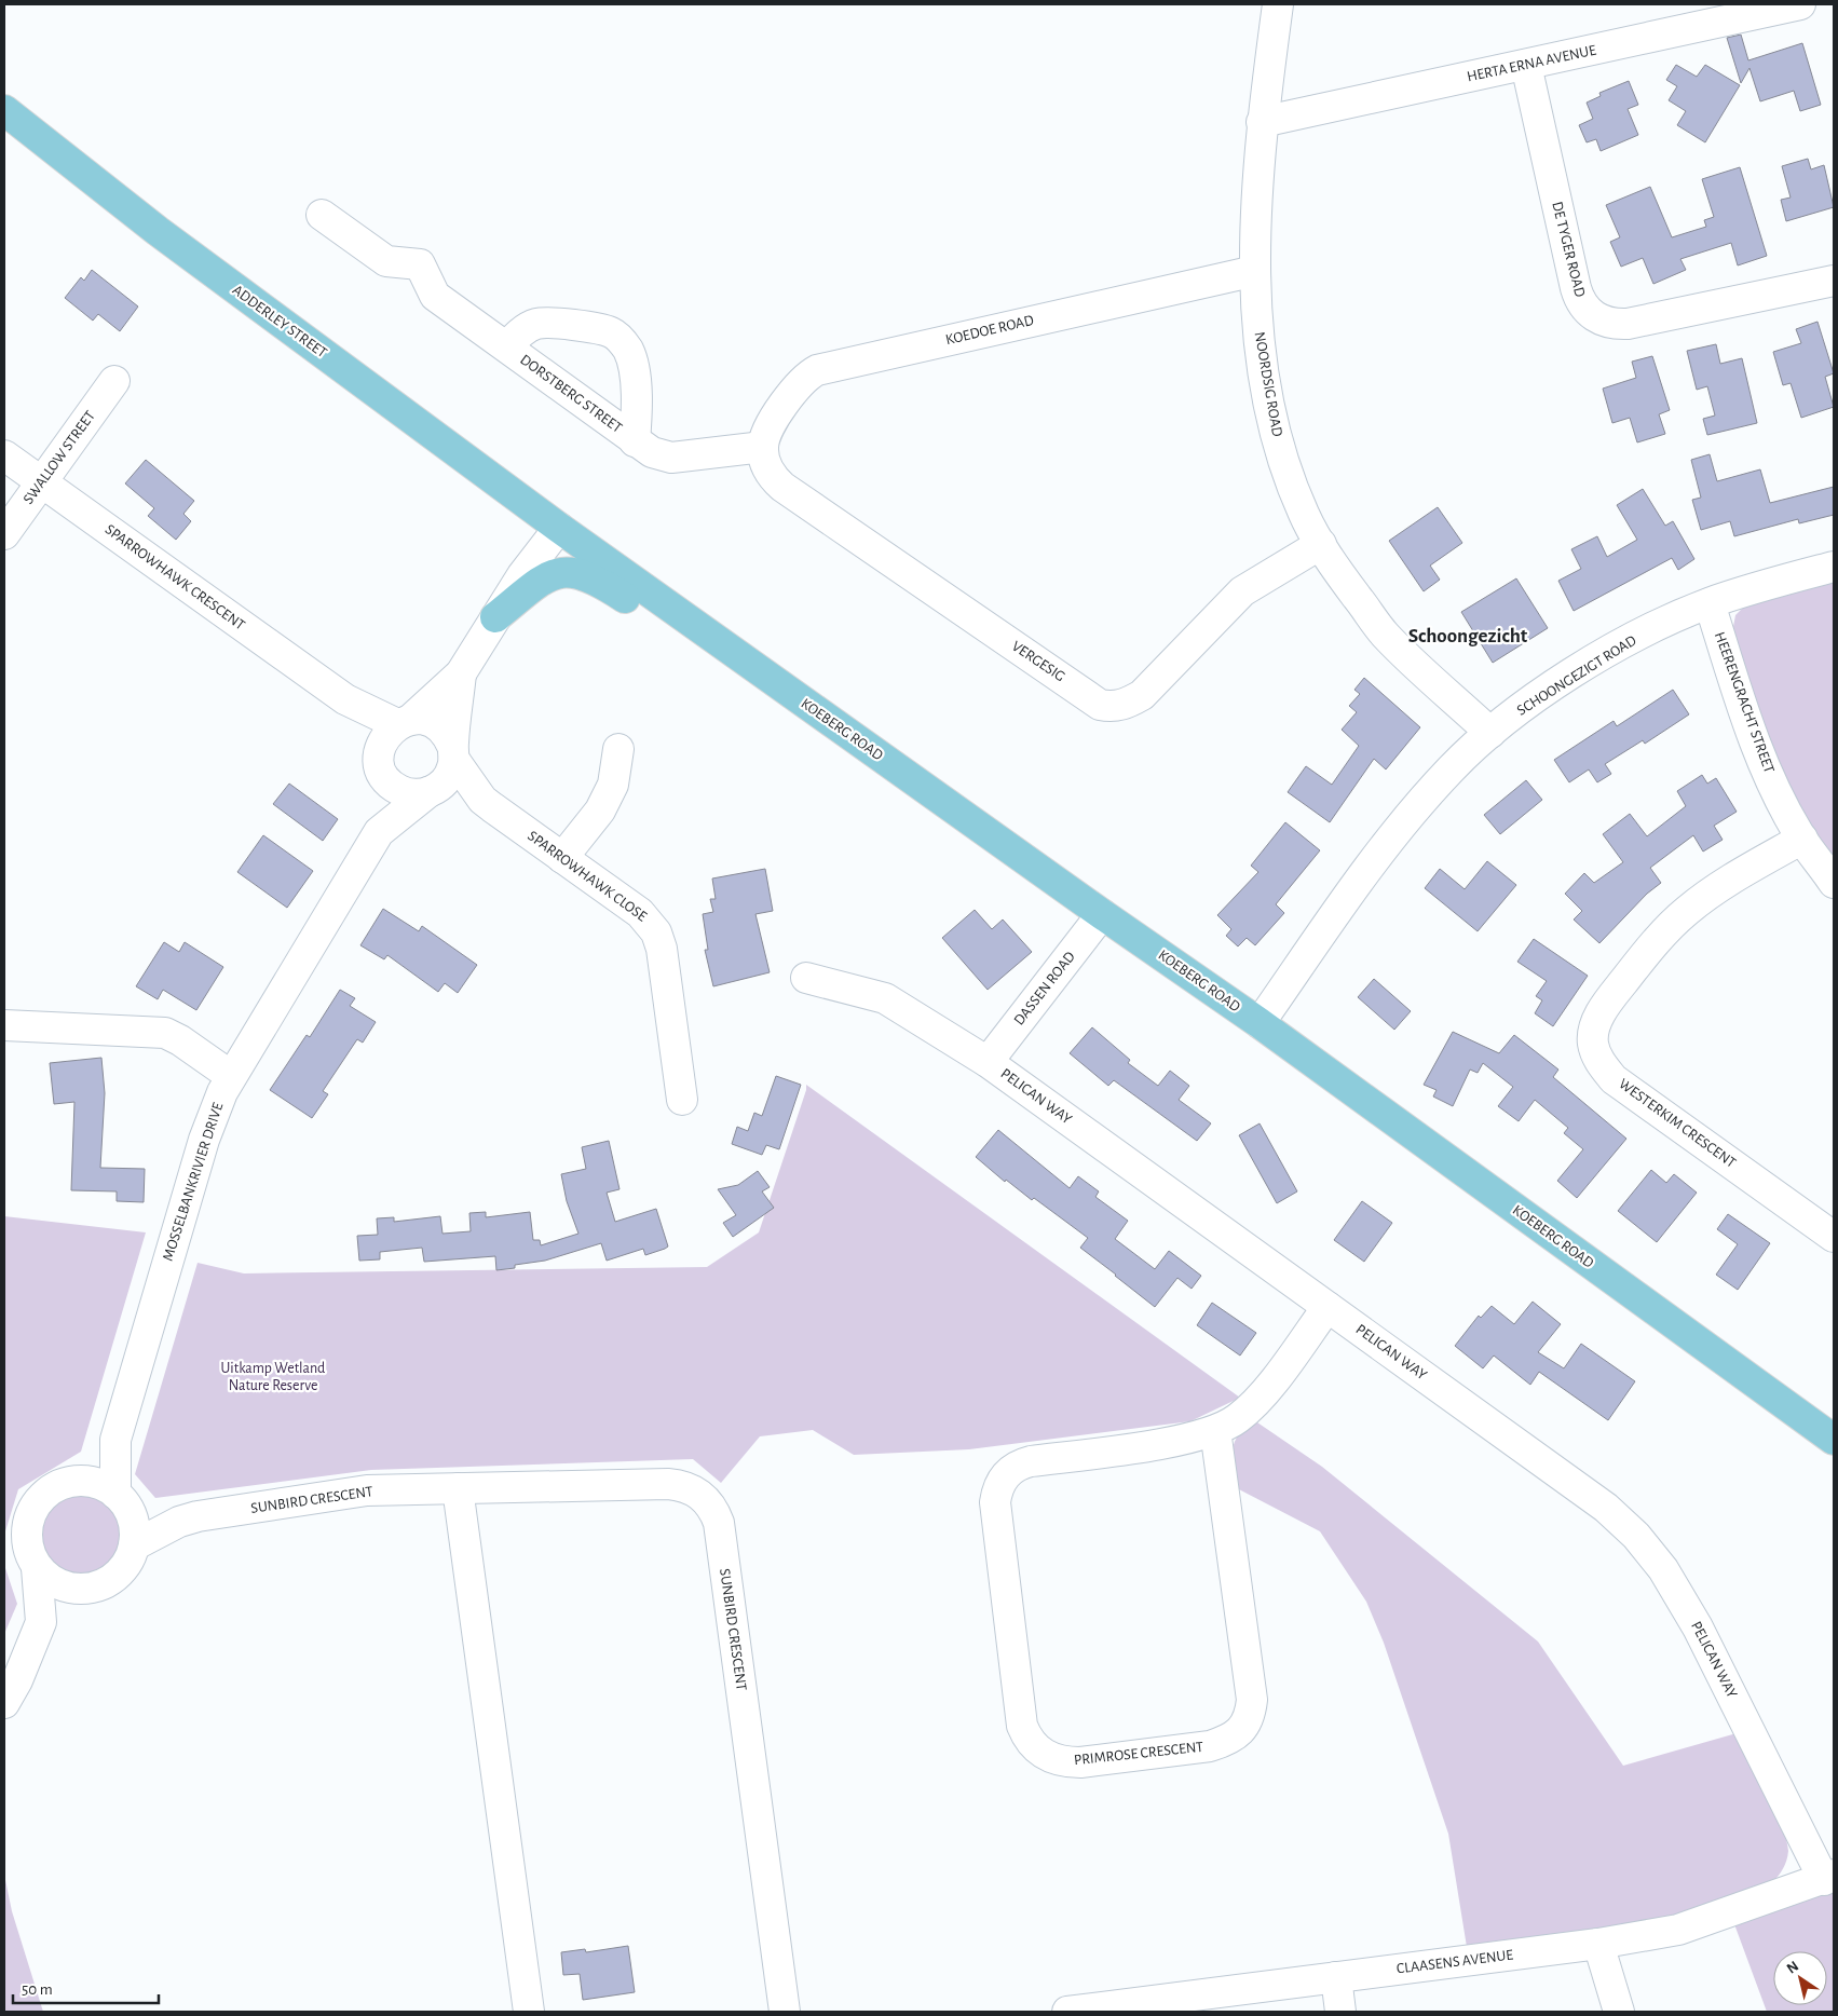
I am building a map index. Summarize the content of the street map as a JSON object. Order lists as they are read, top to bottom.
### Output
{
  "streets": {
    "main road": ["ADDERLEY STREET", "KOEBERG ROAD"],
    "street": [
      "HERTA ERNA AVENUE",
      "DE TYGER ROAD",
      "KOEDOE ROAD",
      "NOORDSIG ROAD",
      "DORSTBERG STREET",
      "SWALLOW STREET",
      "SPARROWHAWK CRESCENT",
      "VERGESIG",
      "SCHOONGEZIGT ROAD",
      "HEERENGRACHT STREET",
      "SPARROWHAWK CLOSE",
      "DASSEN ROAD",
      "PELICAN WAY",
      "WESTERKIM CRESCENT",
      "MOSSELBANKRIVIER DRIVE",
      "SUNBIRD CRESCENT",
      "PRIMROSE CRESCENT",
      "CLAASENS AVENUE"
    ]
  },
  "crossings": [
    ["HERTA ERNA AVENUE", "DE TYGER ROAD"],
    ["HERTA ERNA AVENUE", "NOORDSIG ROAD"],
    ["ADDERLEY STREET", "KOEBERG ROAD"],
    ["ADDERLEY STREET", "MOSSELBANKRIVIER DRIVE"],
    ["KOEDOE ROAD", "NOORDSIG ROAD"],
    ["KOEDOE ROAD", "DORSTBERG STREET"],
    ["KOEDOE ROAD", "VERGESIG"],
    ["NOORDSIG ROAD", "VERGESIG"],
    ["NOORDSIG ROAD", "SCHOONGEZIGT ROAD"],
    ["DORSTBERG STREET", "VERGESIG"],
    ["SWALLOW STREET", "SPARROWHAWK CRESCENT"],
    ["SPARROWHAWK CRESCENT", "SPARROWHAWK CLOSE"],
    ["SPARROWHAWK CRESCENT", "MOSSELBANKRIVIER DRIVE"],
    ["SCHOONGEZIGT ROAD", "HEERENGRACHT STREET"],
    ["SCHOONGEZIGT ROAD", "KOEBERG ROAD"],
    ["HEERENGRACHT STREET", "WESTERKIM CRESCENT"],
    ["KOEBERG ROAD", "DASSEN ROAD"],
    ["KOEBERG ROAD", "MOSSELBANKRIVIER DRIVE"],
    ["SPARROWHAWK CLOSE", "MOSSELBANKRIVIER DRIVE"],
    ["DASSEN ROAD", "PELICAN WAY"],
    ["PELICAN WAY", "PRIMROSE CRESCENT"],
    ["PELICAN WAY", "CLAASENS AVENUE"],
    ["MOSSELBANKRIVIER DRIVE", "SUNBIRD CRESCENT"]
  ],
  "districts": ["Schoongezicht"],
  "parks": ["Uitkamp Wetland Nature Reserve"],
  "scale_bar": "50 m",
  "north": "top left"
}
